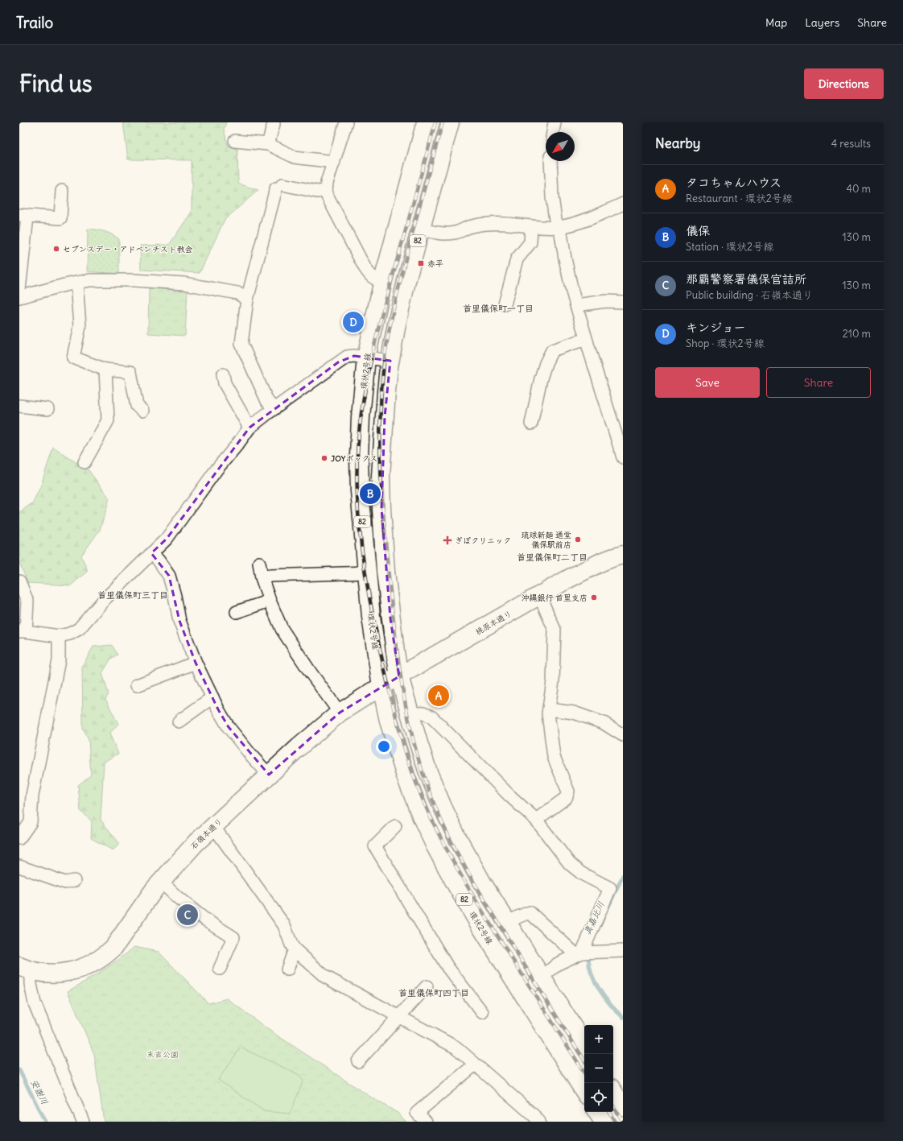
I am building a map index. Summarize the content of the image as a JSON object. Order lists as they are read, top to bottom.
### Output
{
  "streets": {
    "main road": [
      "82",
      "環状2号線",
      "桃原本通り",
      "石嶺本通り"
    ]
  },
  "crossings": [
    ["82", "桃原本通り"],
    ["82", "石嶺本通り"],
    ["環状2号線", "石嶺本通り"],
    ["桃原本通り", "石嶺本通り"]
  ],
  "districts": [
    "首里儀保町一丁目",
    "首里儀保町二丁目",
    "首里儀保町三丁目",
    "首里儀保町四丁目"
  ],
  "water": ["真嘉比川", "安謝川"],
  "parks": ["末吉公園"],
  "places": {
    "other": [
      "セブンスデー・アドベンチスト教会",
      "JOYボックス",
      "琉球新麺 通堂 儀保駅前店",
      "沖縄銀行 首里支店"
    ],
    "transit": ["赤平"],
    "health": ["ぎぼクリニック"]
  },
  "north": "bottom left",
  "page": {
    "header": "Trailo",
    "nav": ["Map", "Layers", "Share"],
    "buttons": [
      "Directions",
      ["Save", "Share"]
    ],
    "title": "Find us",
    "heading": ["Nearby", "4 results"],
    "list": [
      {
        "mark": "A",
        "name": "タコちゃんハウス",
        "note": "Restaurant · 環状2号線",
        "value": "40 m"
      },
      {
        "mark": "B",
        "name": "儀保",
        "note": "Station · 環状2号線",
        "value": "130 m"
      },
      {
        "mark": "C",
        "name": "那覇警察署儀保官詰所",
        "note": "Public building · 石嶺本通り",
        "value": "130 m"
      },
      {
        "mark": "D",
        "name": "キンジョー",
        "note": "Shop · 環状2号線",
        "value": "210 m"
      }
    ],
    "pins": [
      "D",
      "B",
      "A",
      "C"
    ],
    "map_buttons": ["+", "−"]
  }
}
